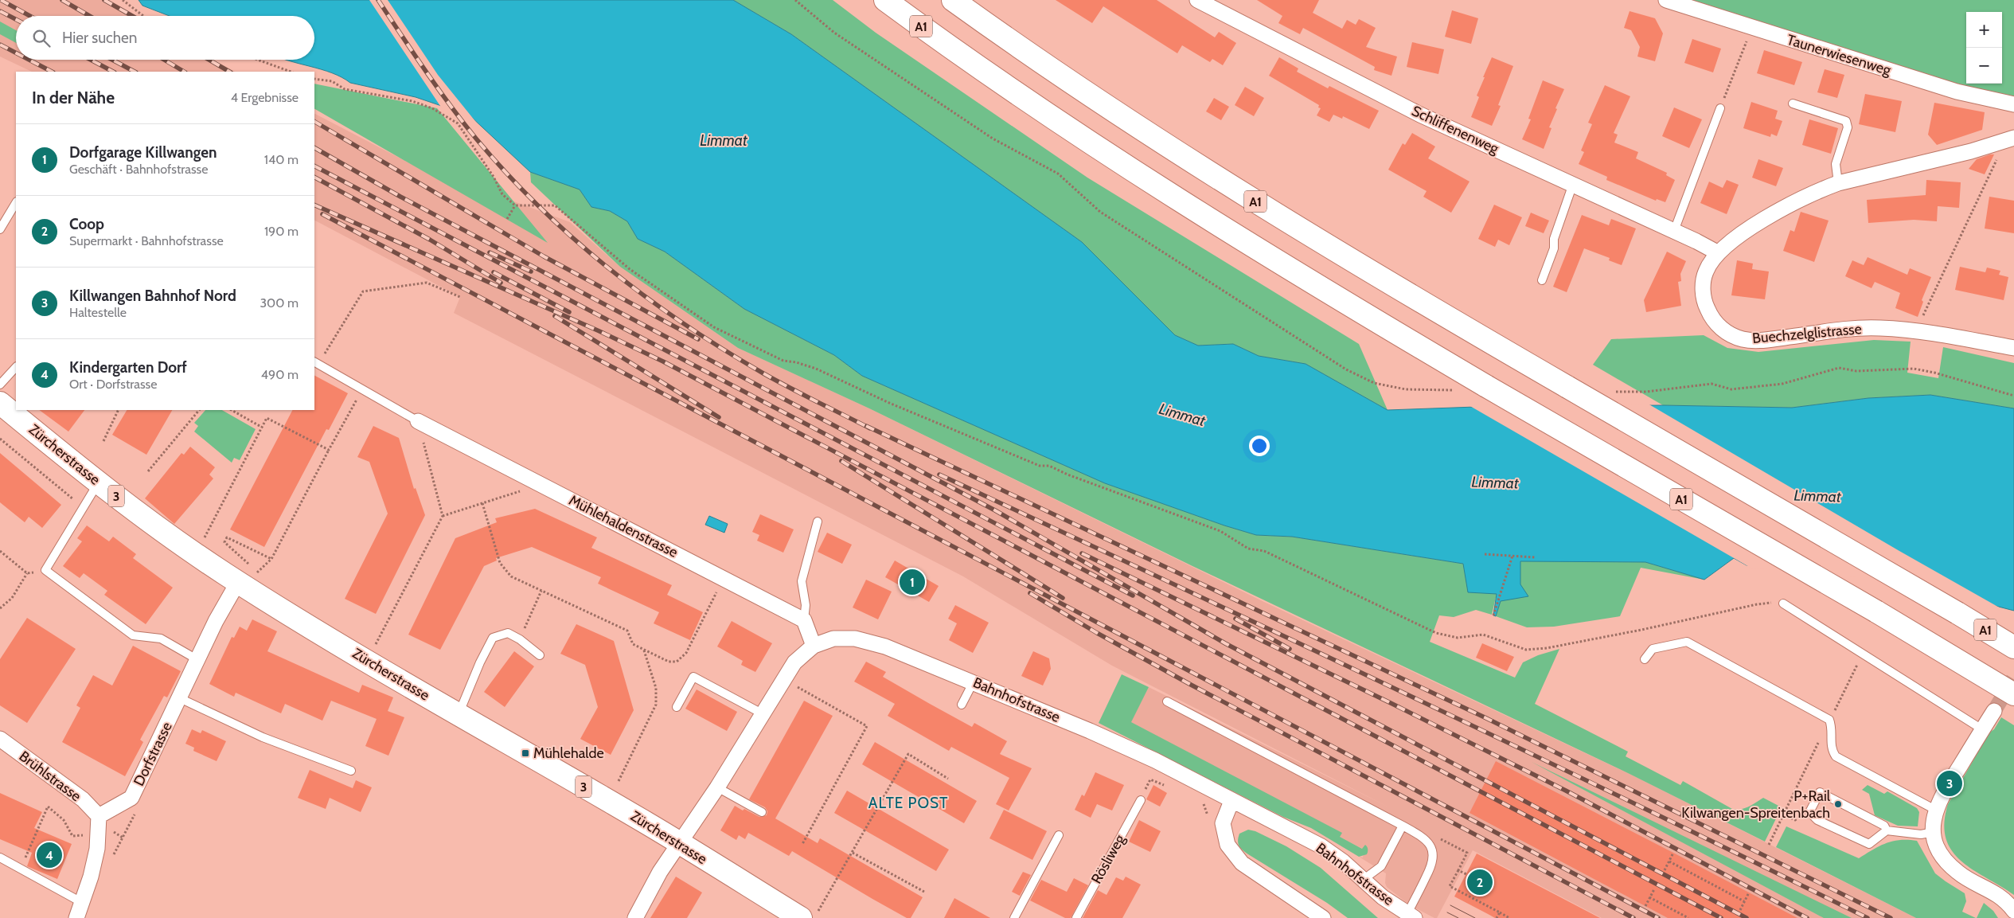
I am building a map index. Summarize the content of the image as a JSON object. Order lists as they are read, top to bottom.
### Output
{
  "streets": {
    "main road": ["A1", "Zürcherstrasse", "3"],
    "street": [
      "Taunerwiesenweg",
      "Schliffenenweg",
      "Buechzelglistrasse",
      "Mühlehaldenstrasse",
      "Bahnhofstrasse",
      "Dorfstrasse",
      "Brühlstrasse"
    ],
    "lane": ["Rösliweg"]
  },
  "crossings": [
    ["Schliffenenweg", "Buechzelglistrasse"],
    ["Zürcherstrasse", "Bahnhofstrasse"],
    ["Zürcherstrasse", "Dorfstrasse"],
    ["Dorfstrasse", "Brühlstrasse"]
  ],
  "districts": ["ALTE POST"],
  "water": ["Limmat"],
  "places": {
    "transit": ["Mühlehalde"],
    "other": ["P+Rail Kilwangen-Spreitenbach"]
  },
  "page": {
    "map_buttons": ["+", "−"],
    "search": "Hier suchen",
    "heading": ["In der Nähe", "4 Ergebnisse"],
    "list": [
      {
        "mark": "1",
        "name": "Dorfgarage Killwangen",
        "note": "Geschäft · Bahnhofstrasse",
        "value": "140 m"
      },
      {
        "mark": "2",
        "name": "Coop",
        "note": "Supermarkt · Bahnhofstrasse",
        "value": "190 m"
      },
      {
        "mark": "3",
        "name": "Killwangen Bahnhof Nord",
        "note": "Haltestelle",
        "value": "300 m"
      },
      {
        "mark": "4",
        "name": "Kindergarten Dorf",
        "note": "Ort · Dorfstrasse",
        "value": "490 m"
      }
    ],
    "pins": [
      "1",
      "3",
      "4",
      "2"
    ]
  }
}
